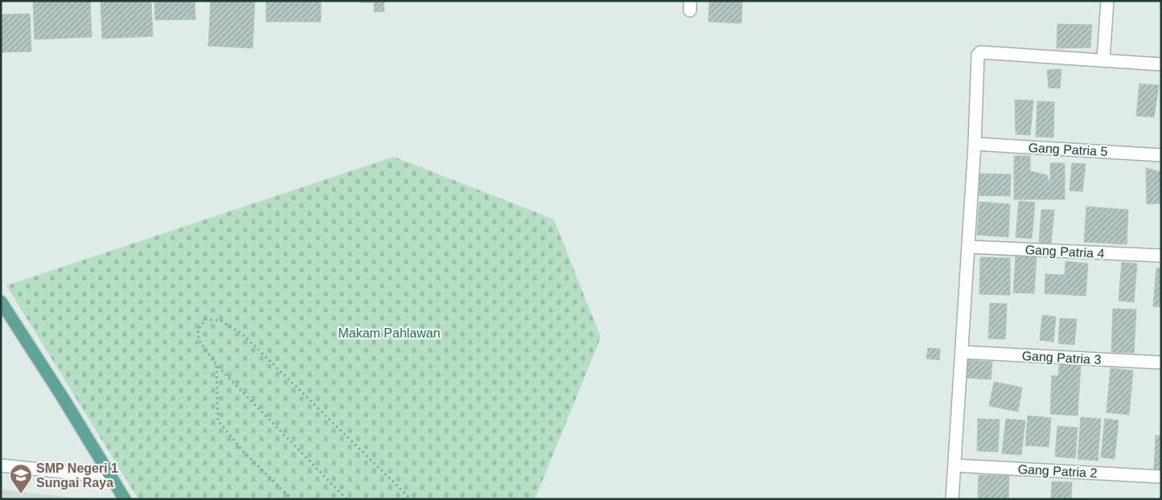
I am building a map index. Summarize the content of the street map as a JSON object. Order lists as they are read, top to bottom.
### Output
{
  "streets": {
    "street": [
      "Gang Patria 5",
      "Gang Patria 4",
      "Gang Patria 3",
      "Gang Patria 2"
    ]
  },
  "parks": ["Makam Pahlawan"],
  "places": {
    "school or university": ["SMP Negeri 1 Sungai Raya"]
  }
}
